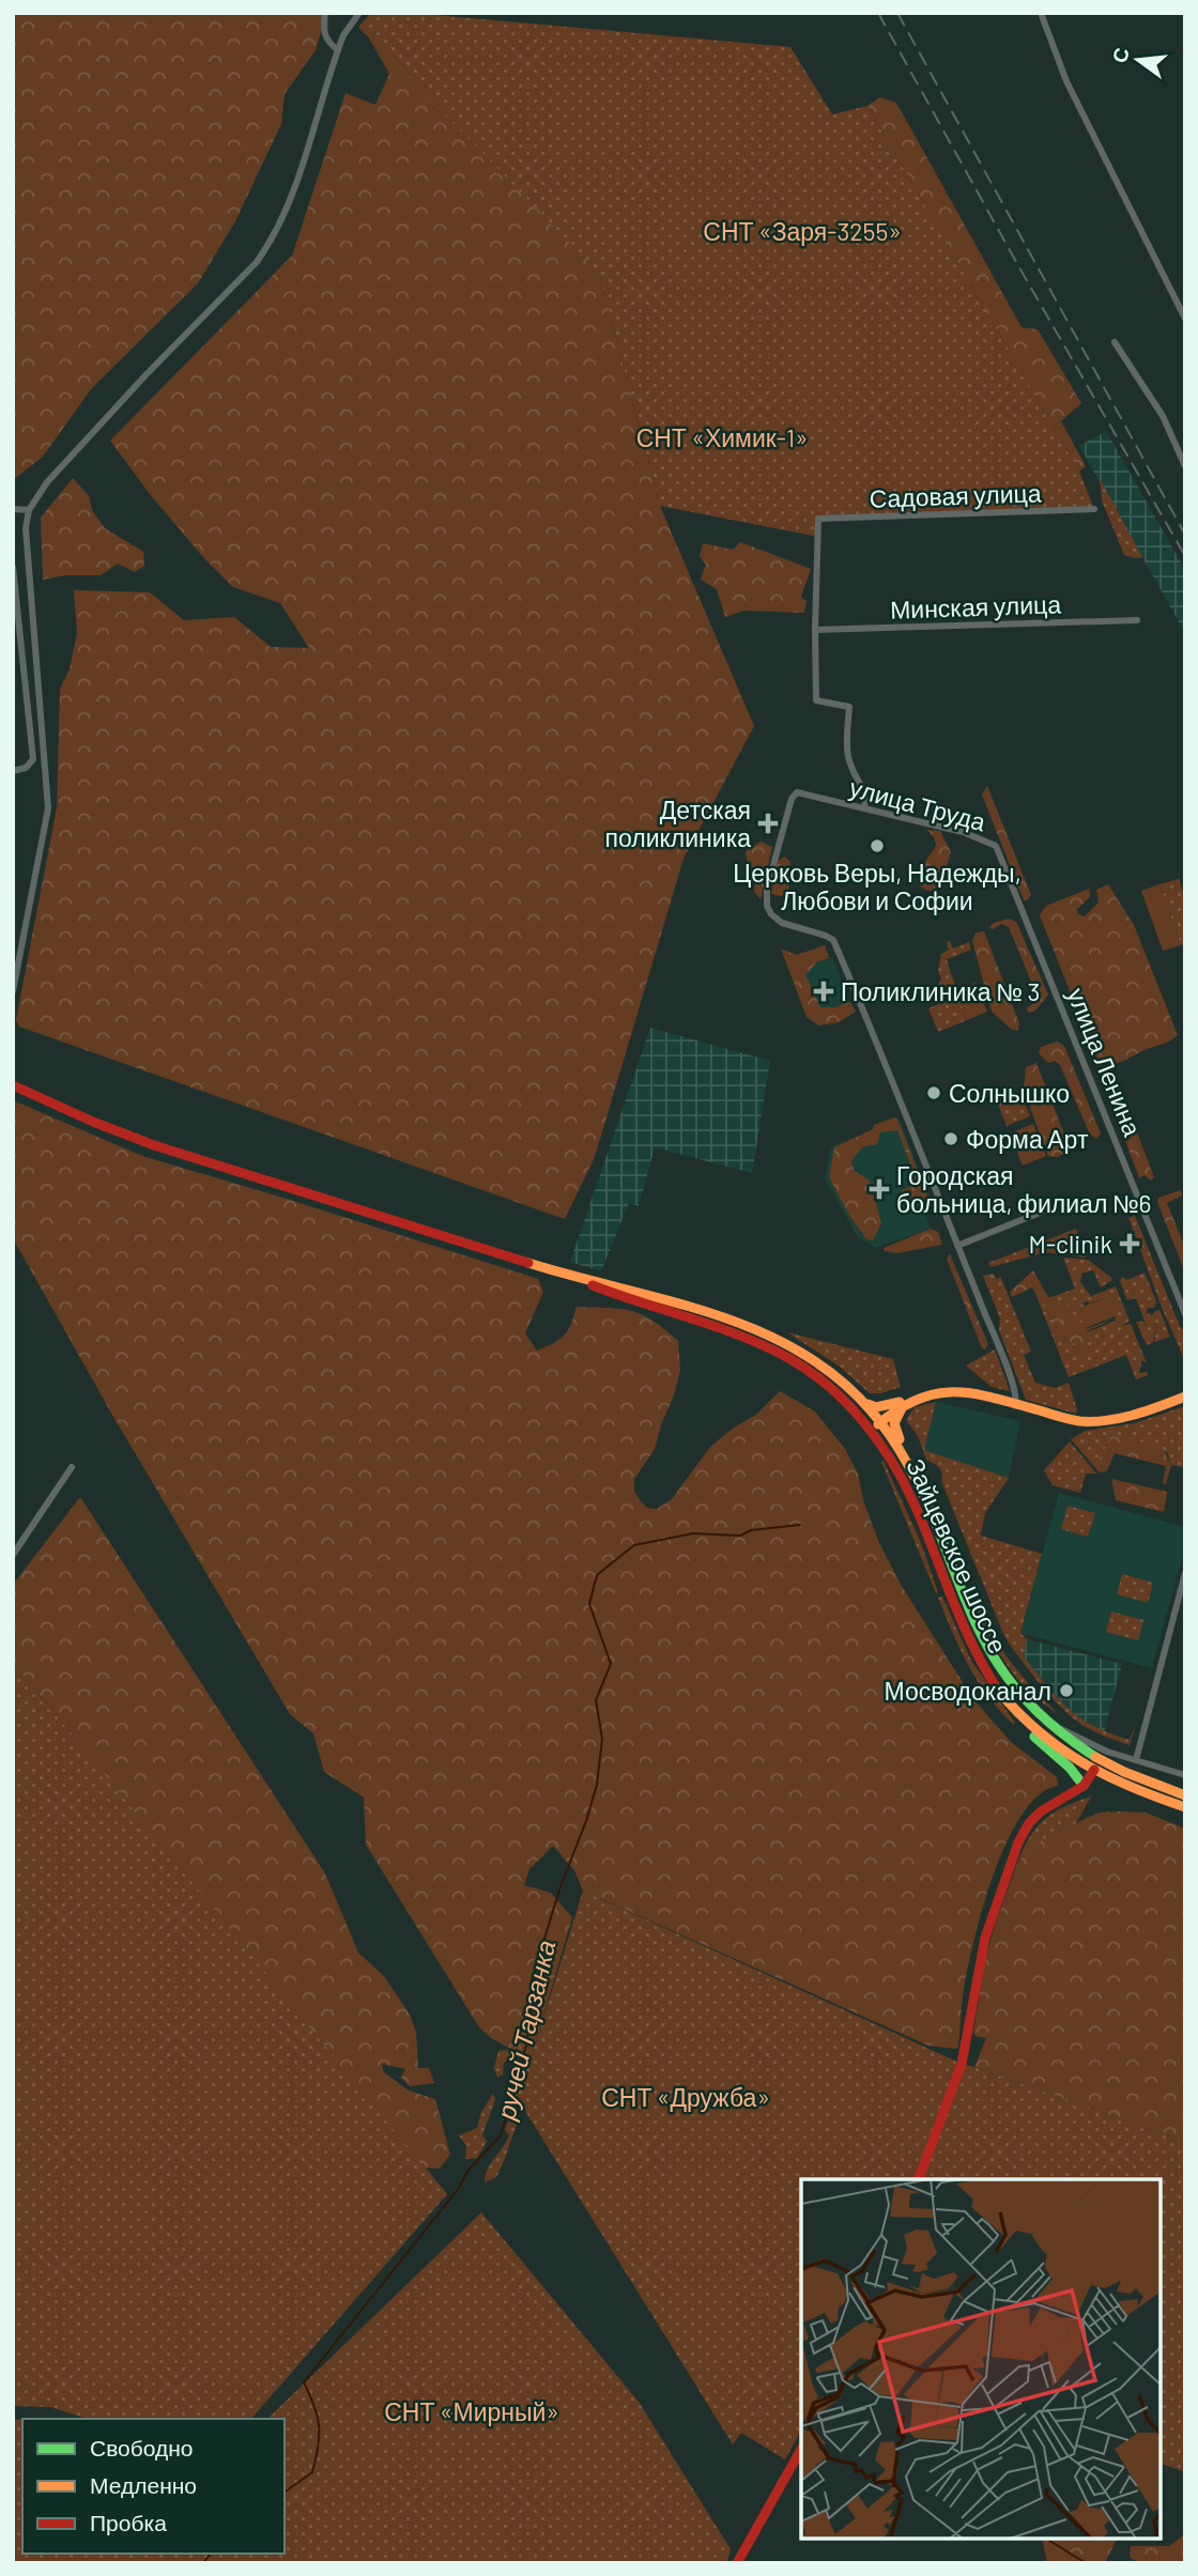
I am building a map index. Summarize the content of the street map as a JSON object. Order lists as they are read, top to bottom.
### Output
{
  "streets": {
    "main road": ["Зайцевское шоссе"],
    "street": [
      "Садовая улица",
      "Минская улица",
      "улица Труда",
      "улица Ленина"
    ]
  },
  "crossings": [
    ["Садовая улица", "Минская улица"],
    ["улица Труда", "улица Ленина"]
  ],
  "water": ["ручей Тарзанка"],
  "parks": [
    "СНТ «Заря-3255»",
    "СНТ «Химик-1»",
    "СНТ «Дружба»",
    "СНТ «Мирный»"
  ],
  "places": {
    "health": [
      "Детская поликлиника",
      "Поликлиника № 3",
      "Городская больница, филиал №6",
      "M-clinik"
    ],
    "other": [
      "Церковь Веры, Надежды, Любови и Софии",
      "Солнышко",
      "Форма Арт",
      "Мосводоканал"
    ]
  },
  "legend": ["Свободно", "Медленно", "Пробка"],
  "north": "left"
}
